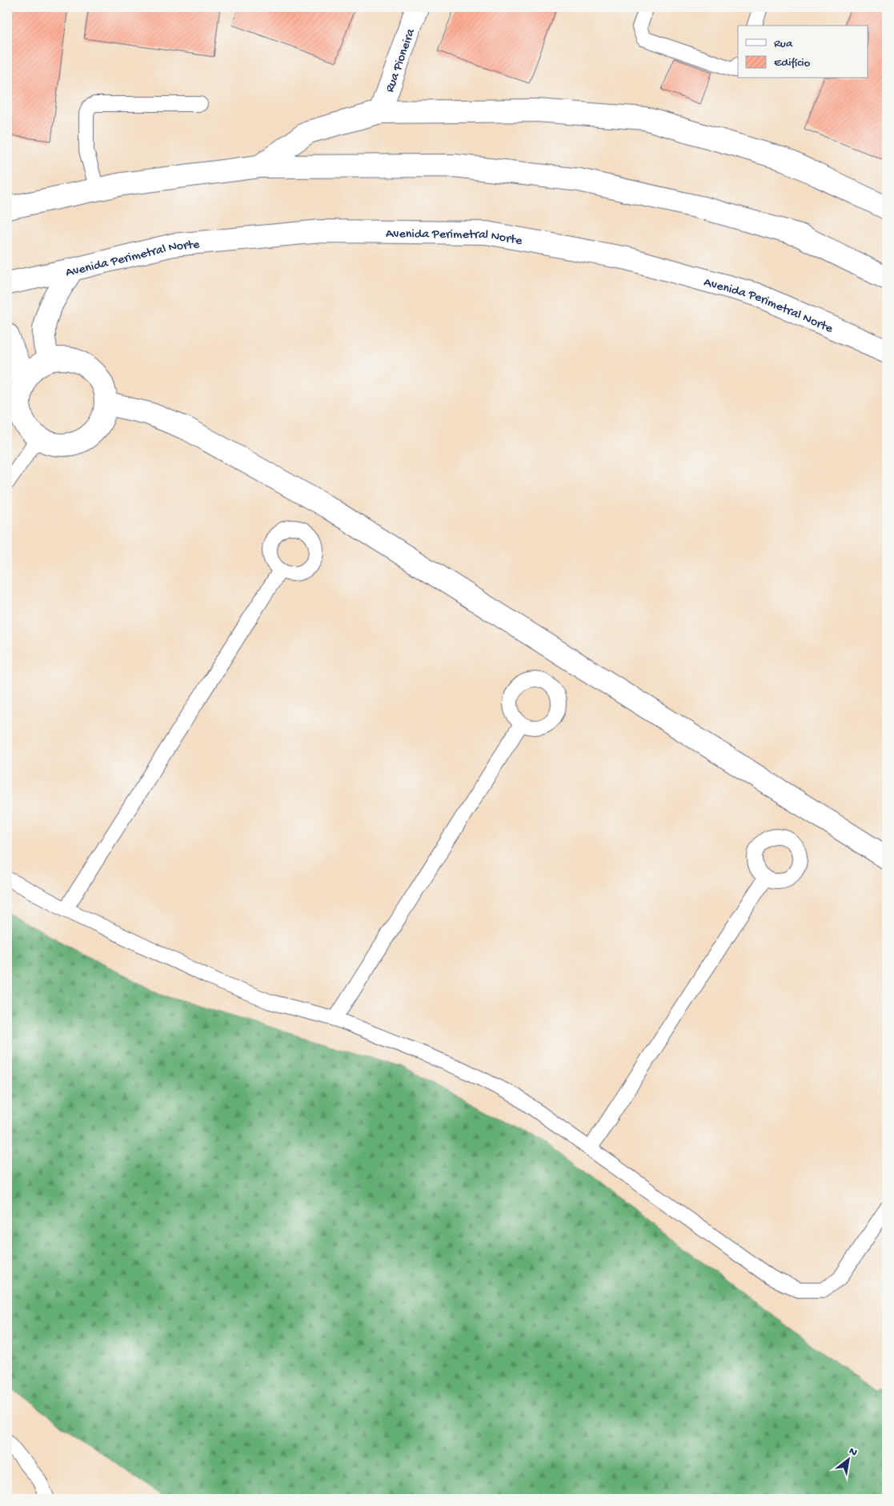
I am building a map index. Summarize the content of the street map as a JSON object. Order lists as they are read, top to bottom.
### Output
{
  "streets": {
    "main road": ["Rua Pioneira", "Avenida Perimetral Norte"]
  },
  "legend": ["Rua", "Edifício"],
  "north": "top right"
}
